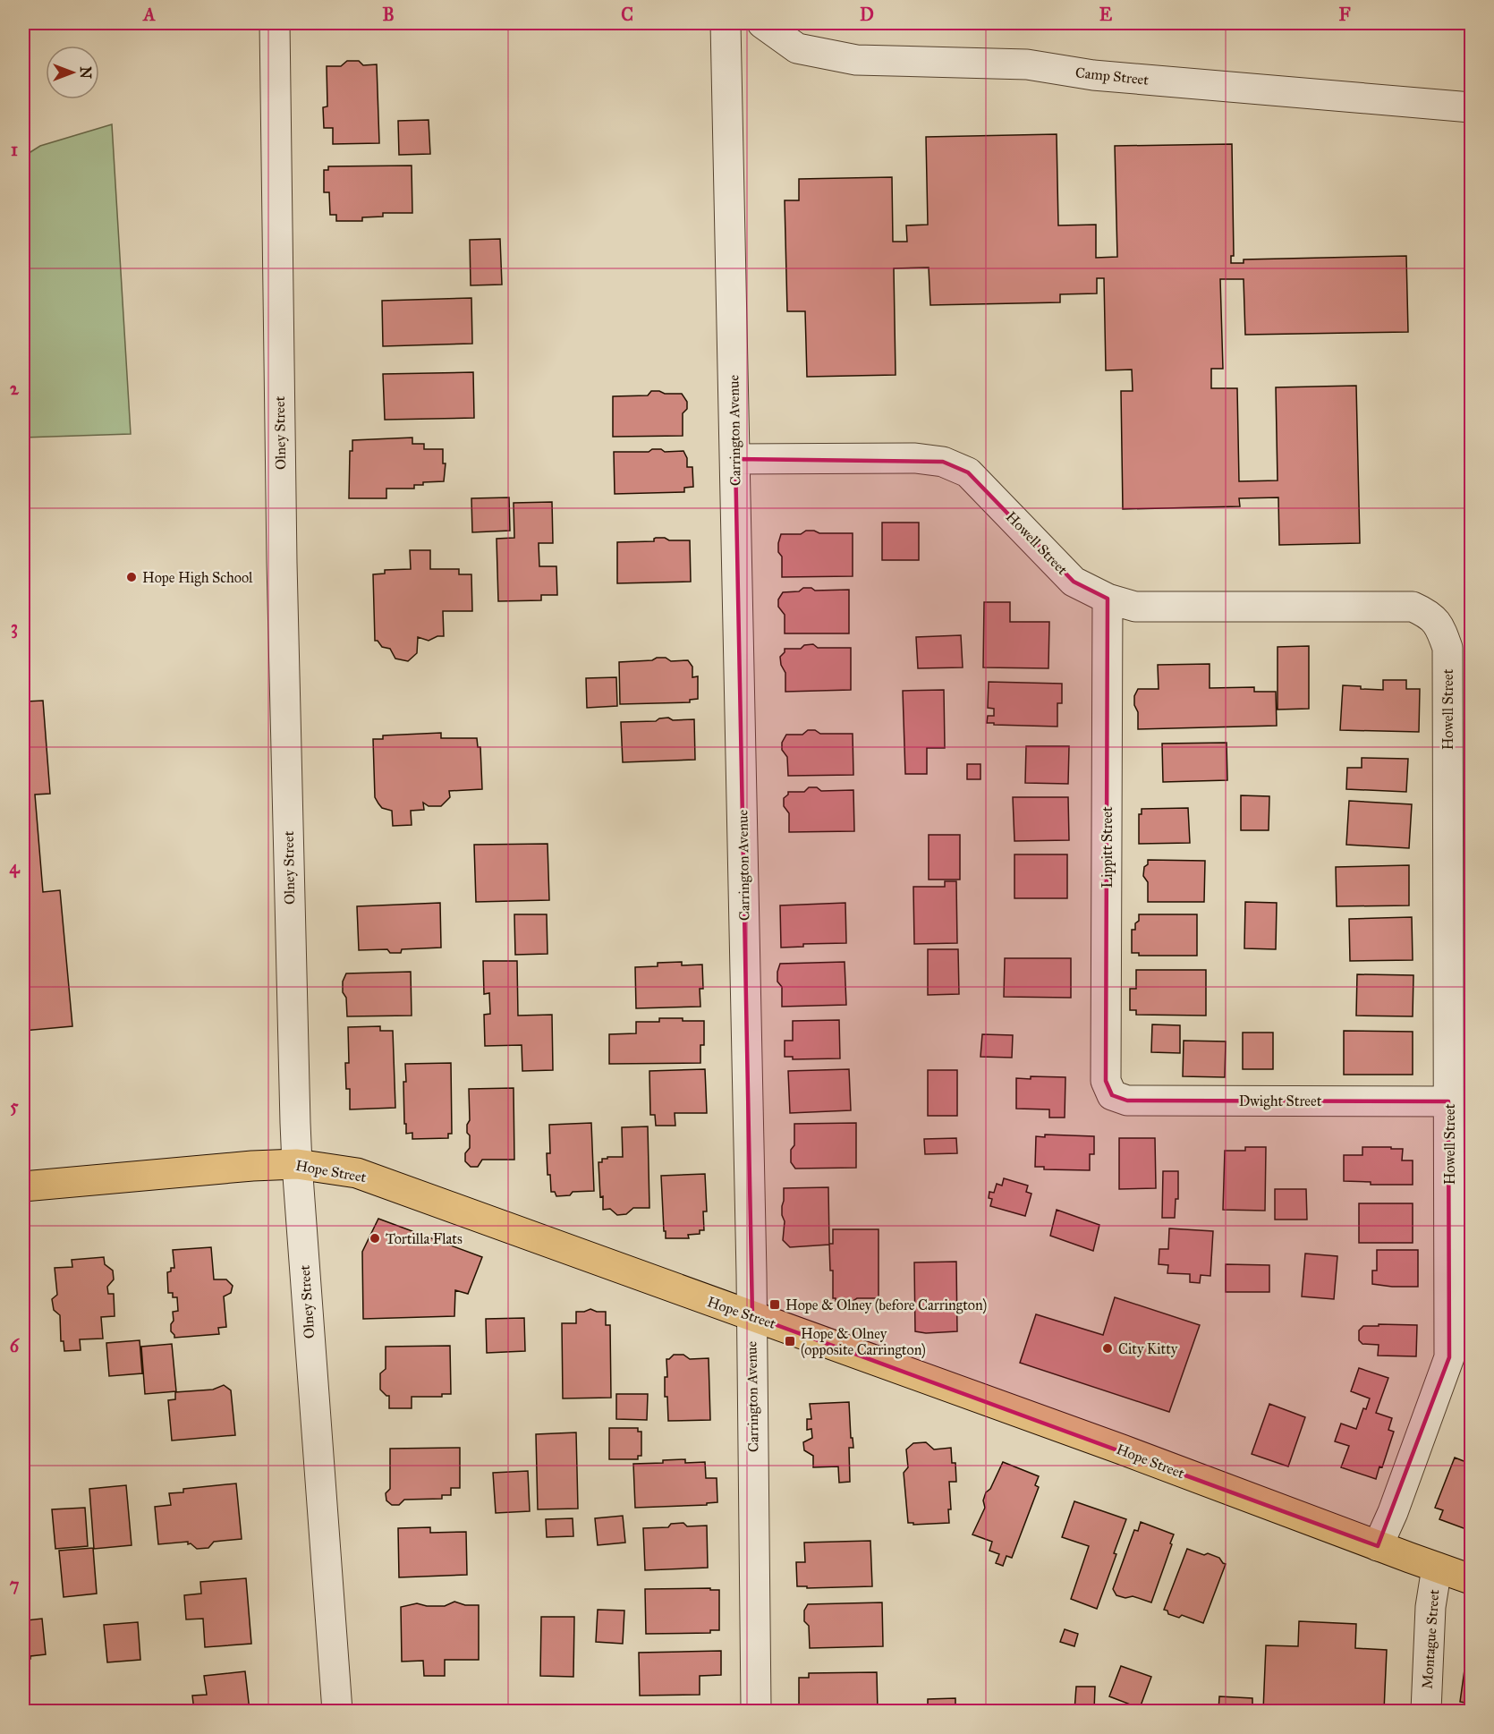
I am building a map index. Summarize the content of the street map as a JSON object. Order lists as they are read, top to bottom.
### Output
{
  "streets": {
    "main road": ["Hope Street"],
    "street": [
      "Camp Street",
      "Carrington Avenue",
      "Olney Street",
      "Howell Street",
      "Lippitt Street",
      "Dwight Street",
      "Montague Street"
    ]
  },
  "crossings": [
    ["Carrington Avenue", "Howell Street"],
    ["Carrington Avenue", "Hope Street"],
    ["Olney Street", "Hope Street"],
    ["Howell Street", "Lippitt Street"],
    ["Howell Street", "Dwight Street"],
    ["Howell Street", "Hope Street"],
    ["Lippitt Street", "Dwight Street"],
    ["Hope Street", "Montague Street"]
  ],
  "places": {
    "other": ["Hope High School", "Tortilla Flats", "City Kitty"],
    "transit": ["Hope & Olney (before Carrington)", "Hope & Olney (opposite Carrington)"]
  },
  "north": "right",
  "grid": {
    "columns": [
      "A",
      "B",
      "C",
      "D",
      "E",
      "F"
    ],
    "rows": [
      "1",
      "2",
      "3",
      "4",
      "5",
      "6",
      "7"
    ]
  }
}
